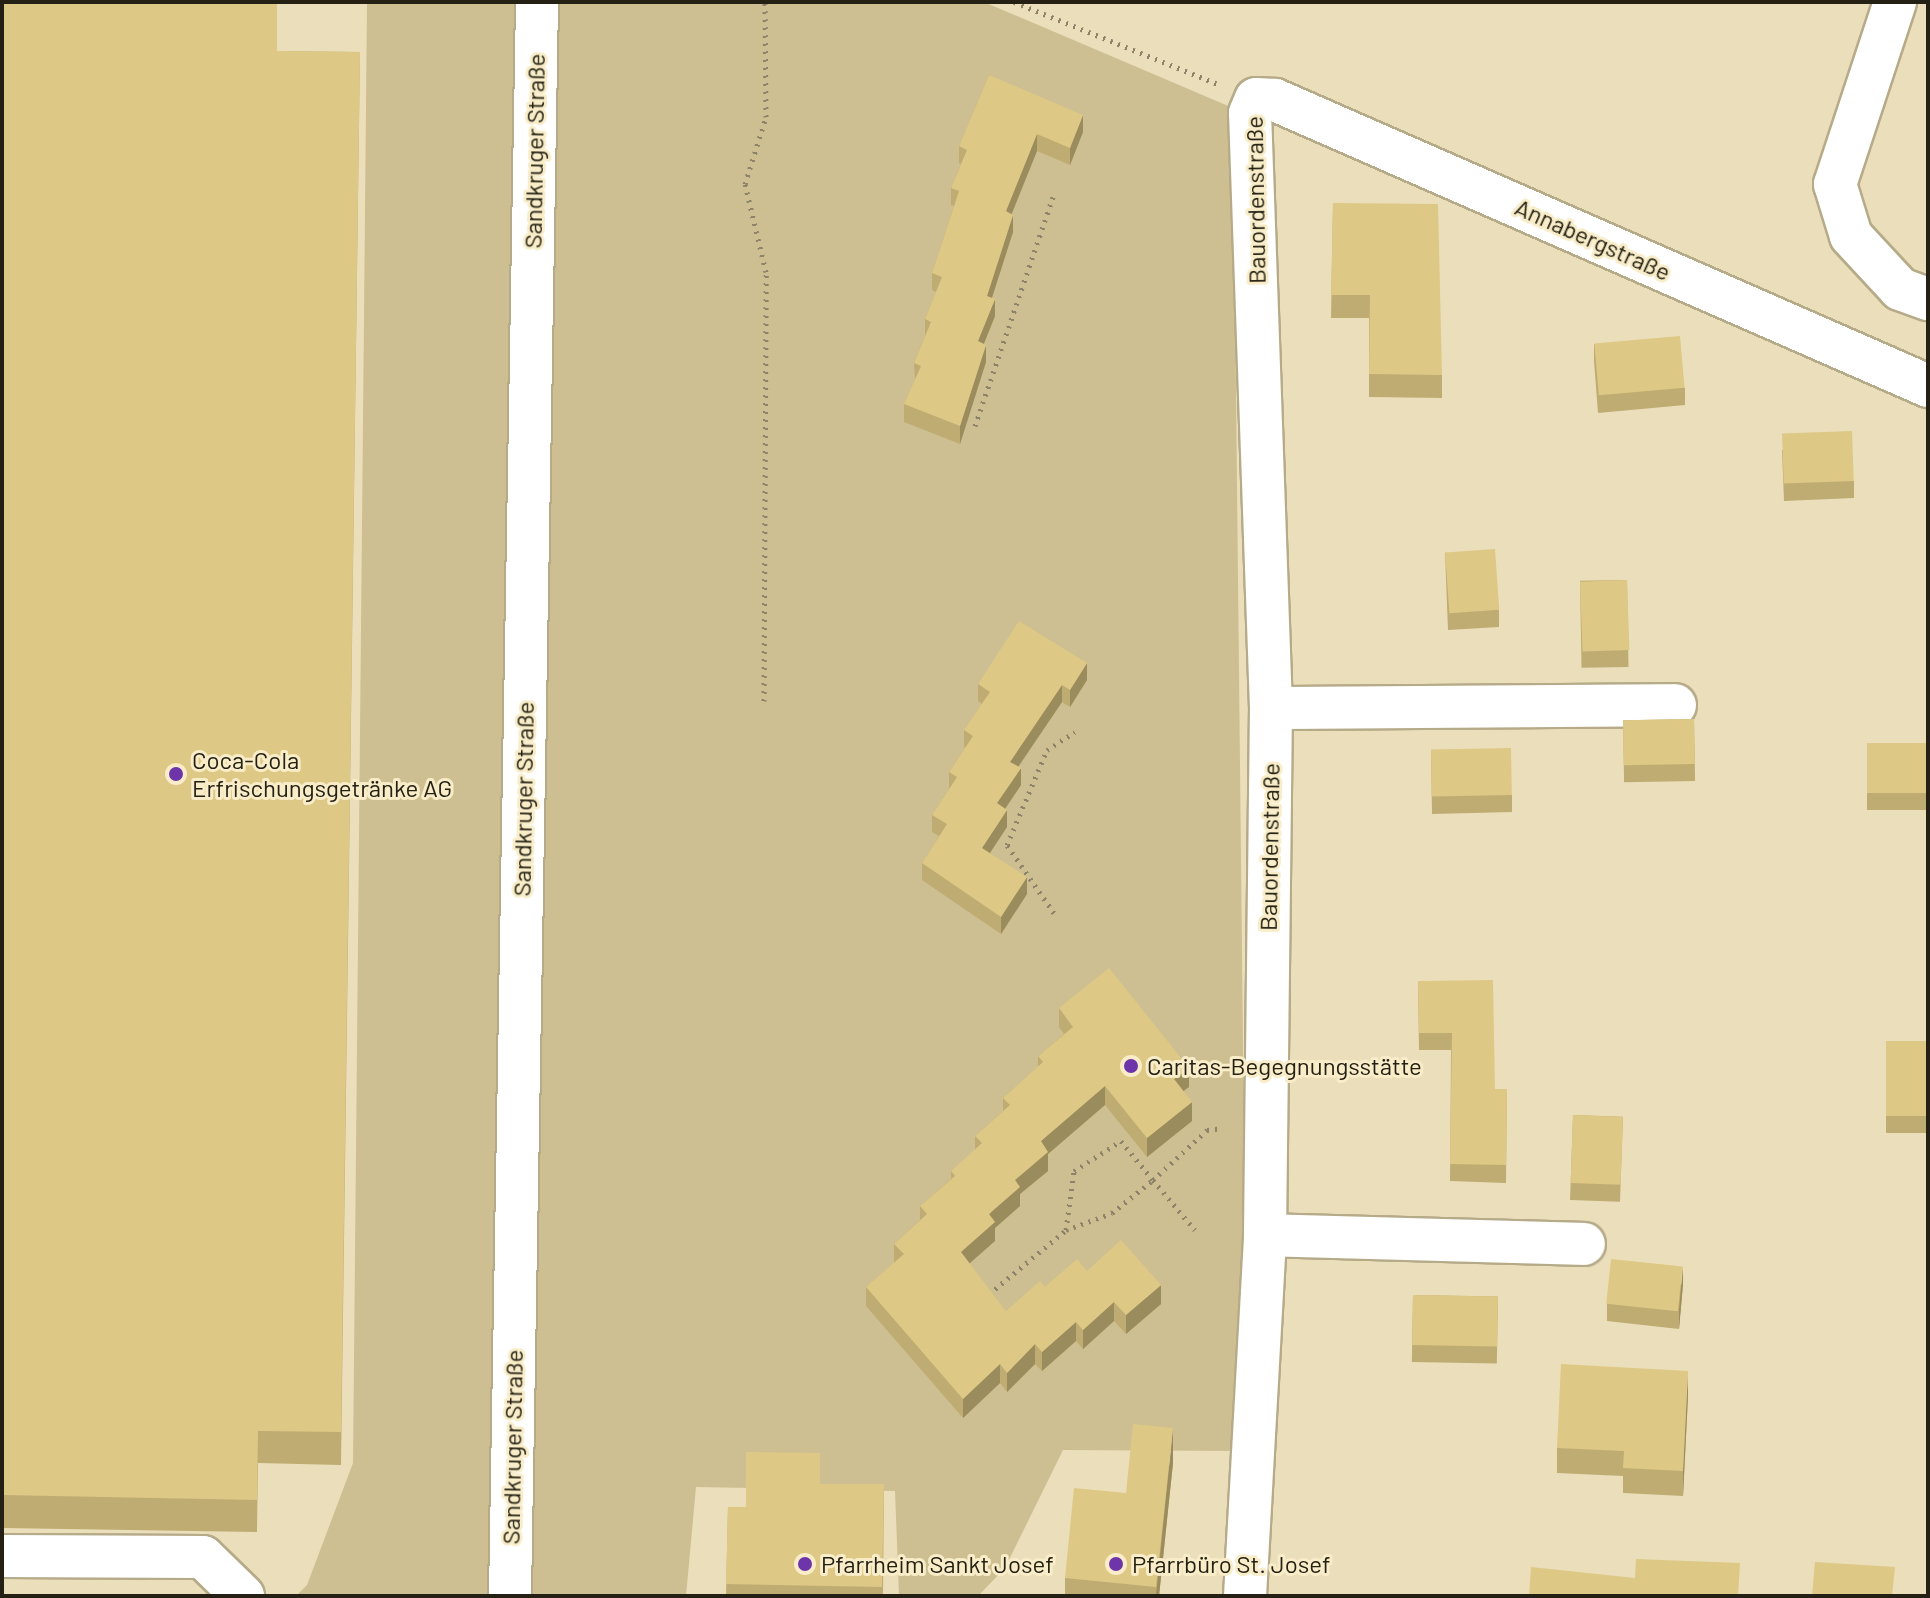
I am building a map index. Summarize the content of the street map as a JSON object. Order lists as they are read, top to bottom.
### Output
{
  "streets": {
    "street": ["Sandkruger Straße", "Bauordenstraße", "Annabergstraße"]
  },
  "crossings": [
    ["Bauordenstraße", "Annabergstraße"]
  ],
  "places": [
    "Coca-Cola Erfrischungsgetränke AG",
    "Caritas-Begegnungsstätte",
    "Pfarrheim Sankt Josef",
    "Pfarrbüro St. Josef"
  ]
}
